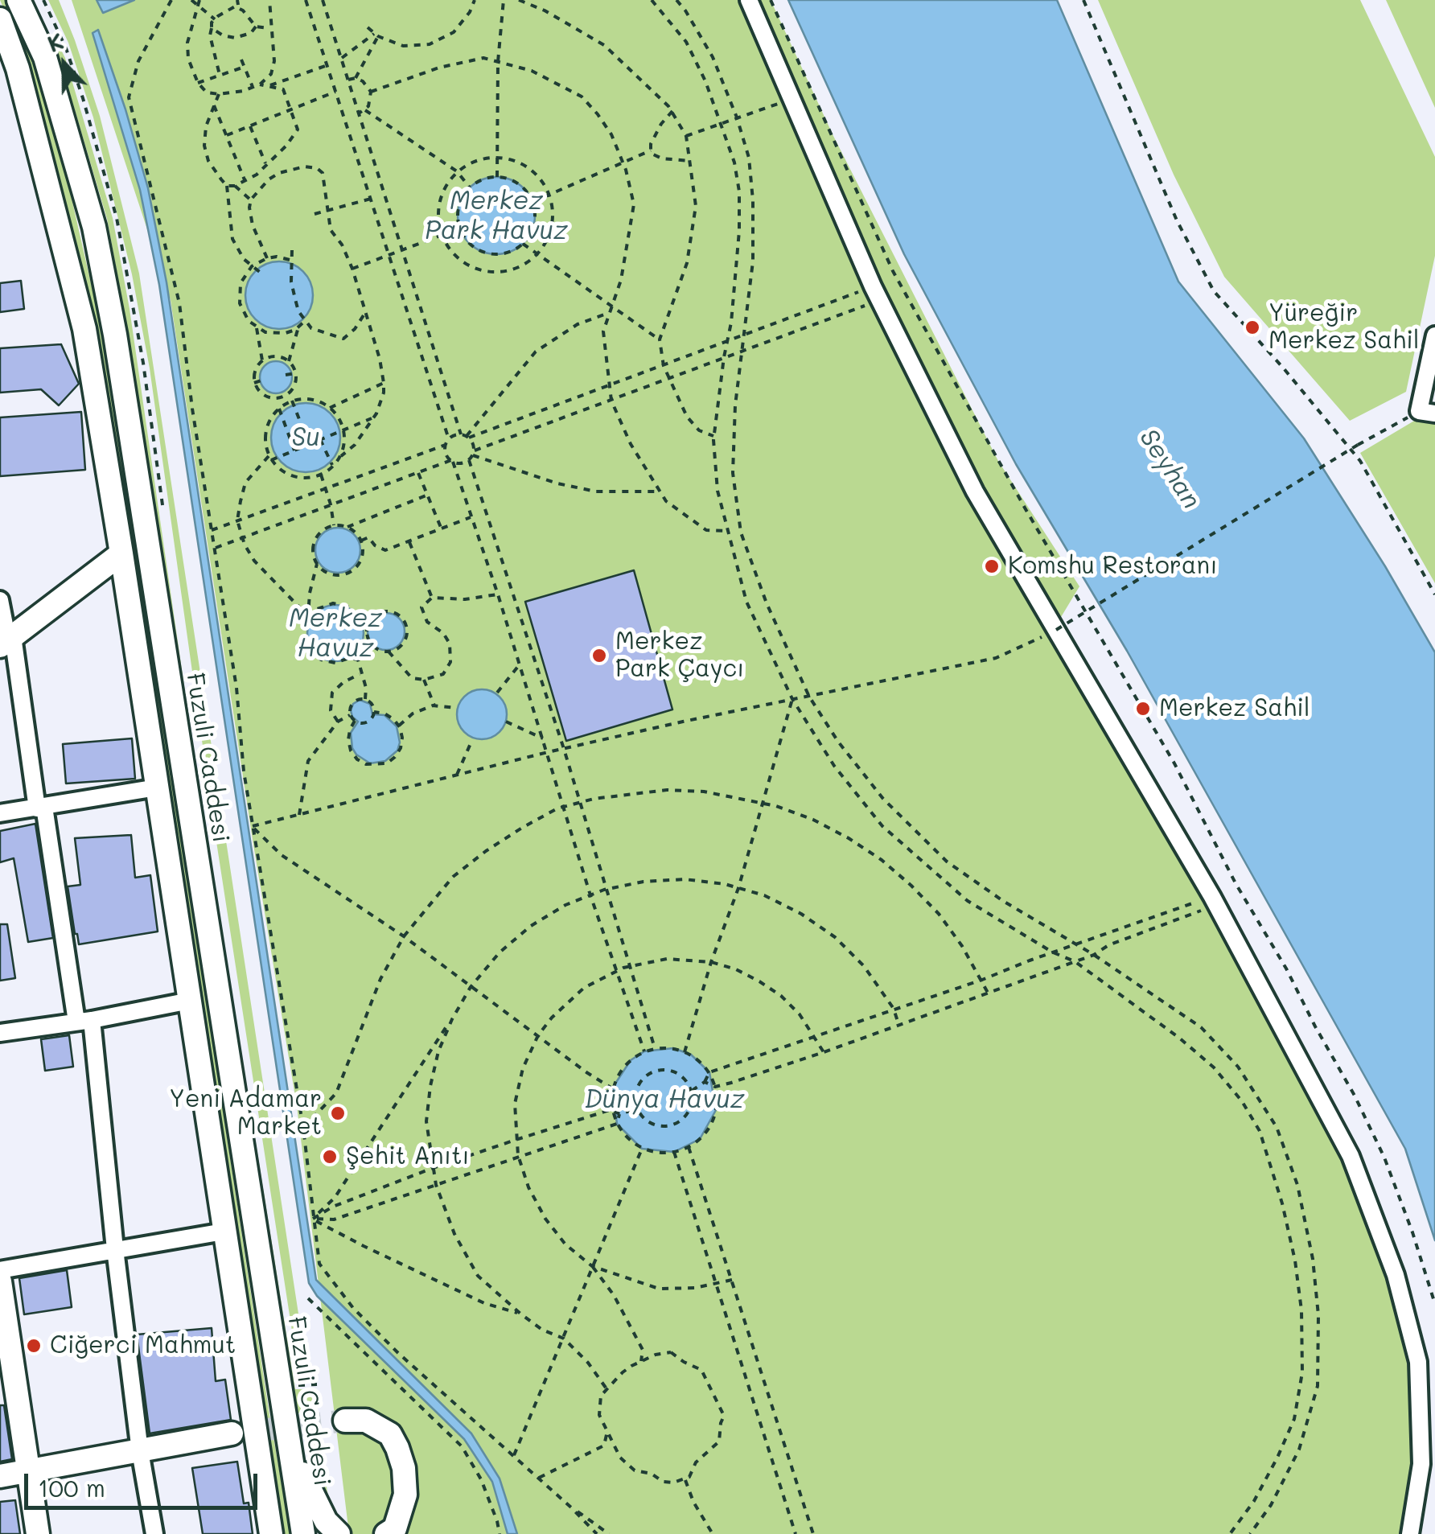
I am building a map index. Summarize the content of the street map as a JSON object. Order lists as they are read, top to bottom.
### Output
{
  "streets": {
    "main road": ["Fuzuli Caddesi"]
  },
  "water": [
    "Merkez Park Havuz",
    "Su",
    "Seyhan",
    "Merkez Havuz",
    "Dünya Havuz"
  ],
  "places": [
    "Yüreğir Merkez Sahil",
    "Komshu Restoranı",
    "Merkez Park Çaycı",
    "Merkez Sahil",
    "Yeni Adamar Market",
    "Şehit Anıtı",
    "Ciğerci Mahmut"
  ],
  "scale_bar": "100 m",
  "north": "top"
}
